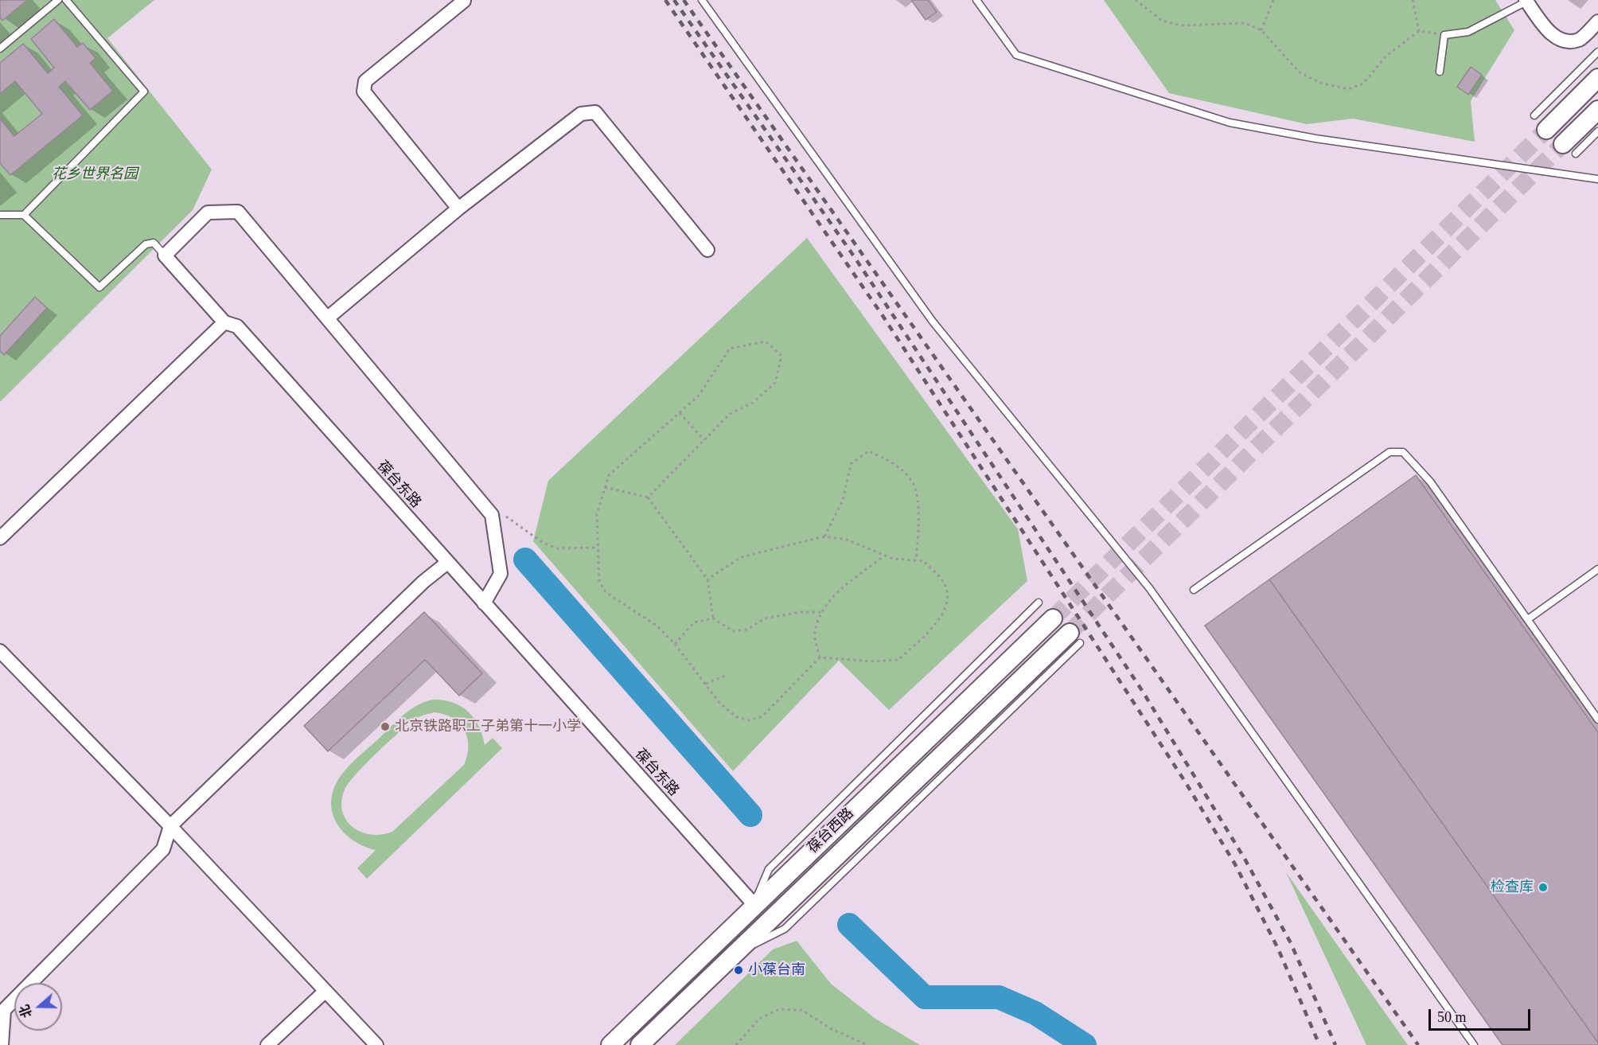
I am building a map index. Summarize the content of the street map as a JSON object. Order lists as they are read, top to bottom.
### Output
{
  "streets": {
    "street": ["葆台东路", "葆台西路"]
  },
  "crossings": [
    ["葆台东路", "葆台西路"]
  ],
  "parks": ["花乡世界名园"],
  "places": ["北京铁路职工子弟第十一小学", "检查库", "小葆台南"],
  "scale_bar": "50 m",
  "north": "left"
}
